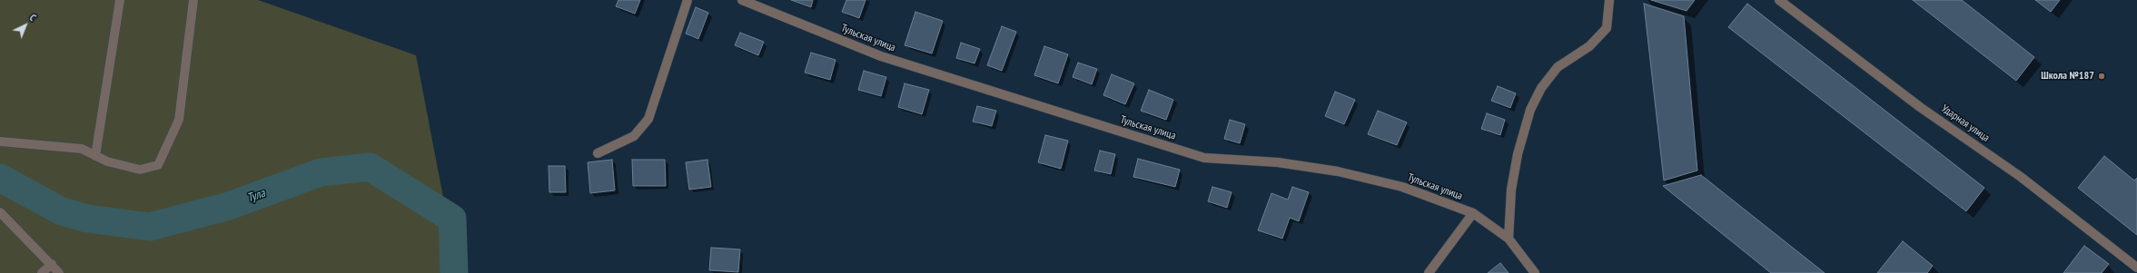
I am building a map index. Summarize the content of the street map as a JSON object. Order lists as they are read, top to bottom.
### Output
{
  "streets": {
    "street": ["Тульская улица", "Ударная улица"]
  },
  "water": ["Тула"],
  "places": ["Школа №187"],
  "north": "top right"
}
